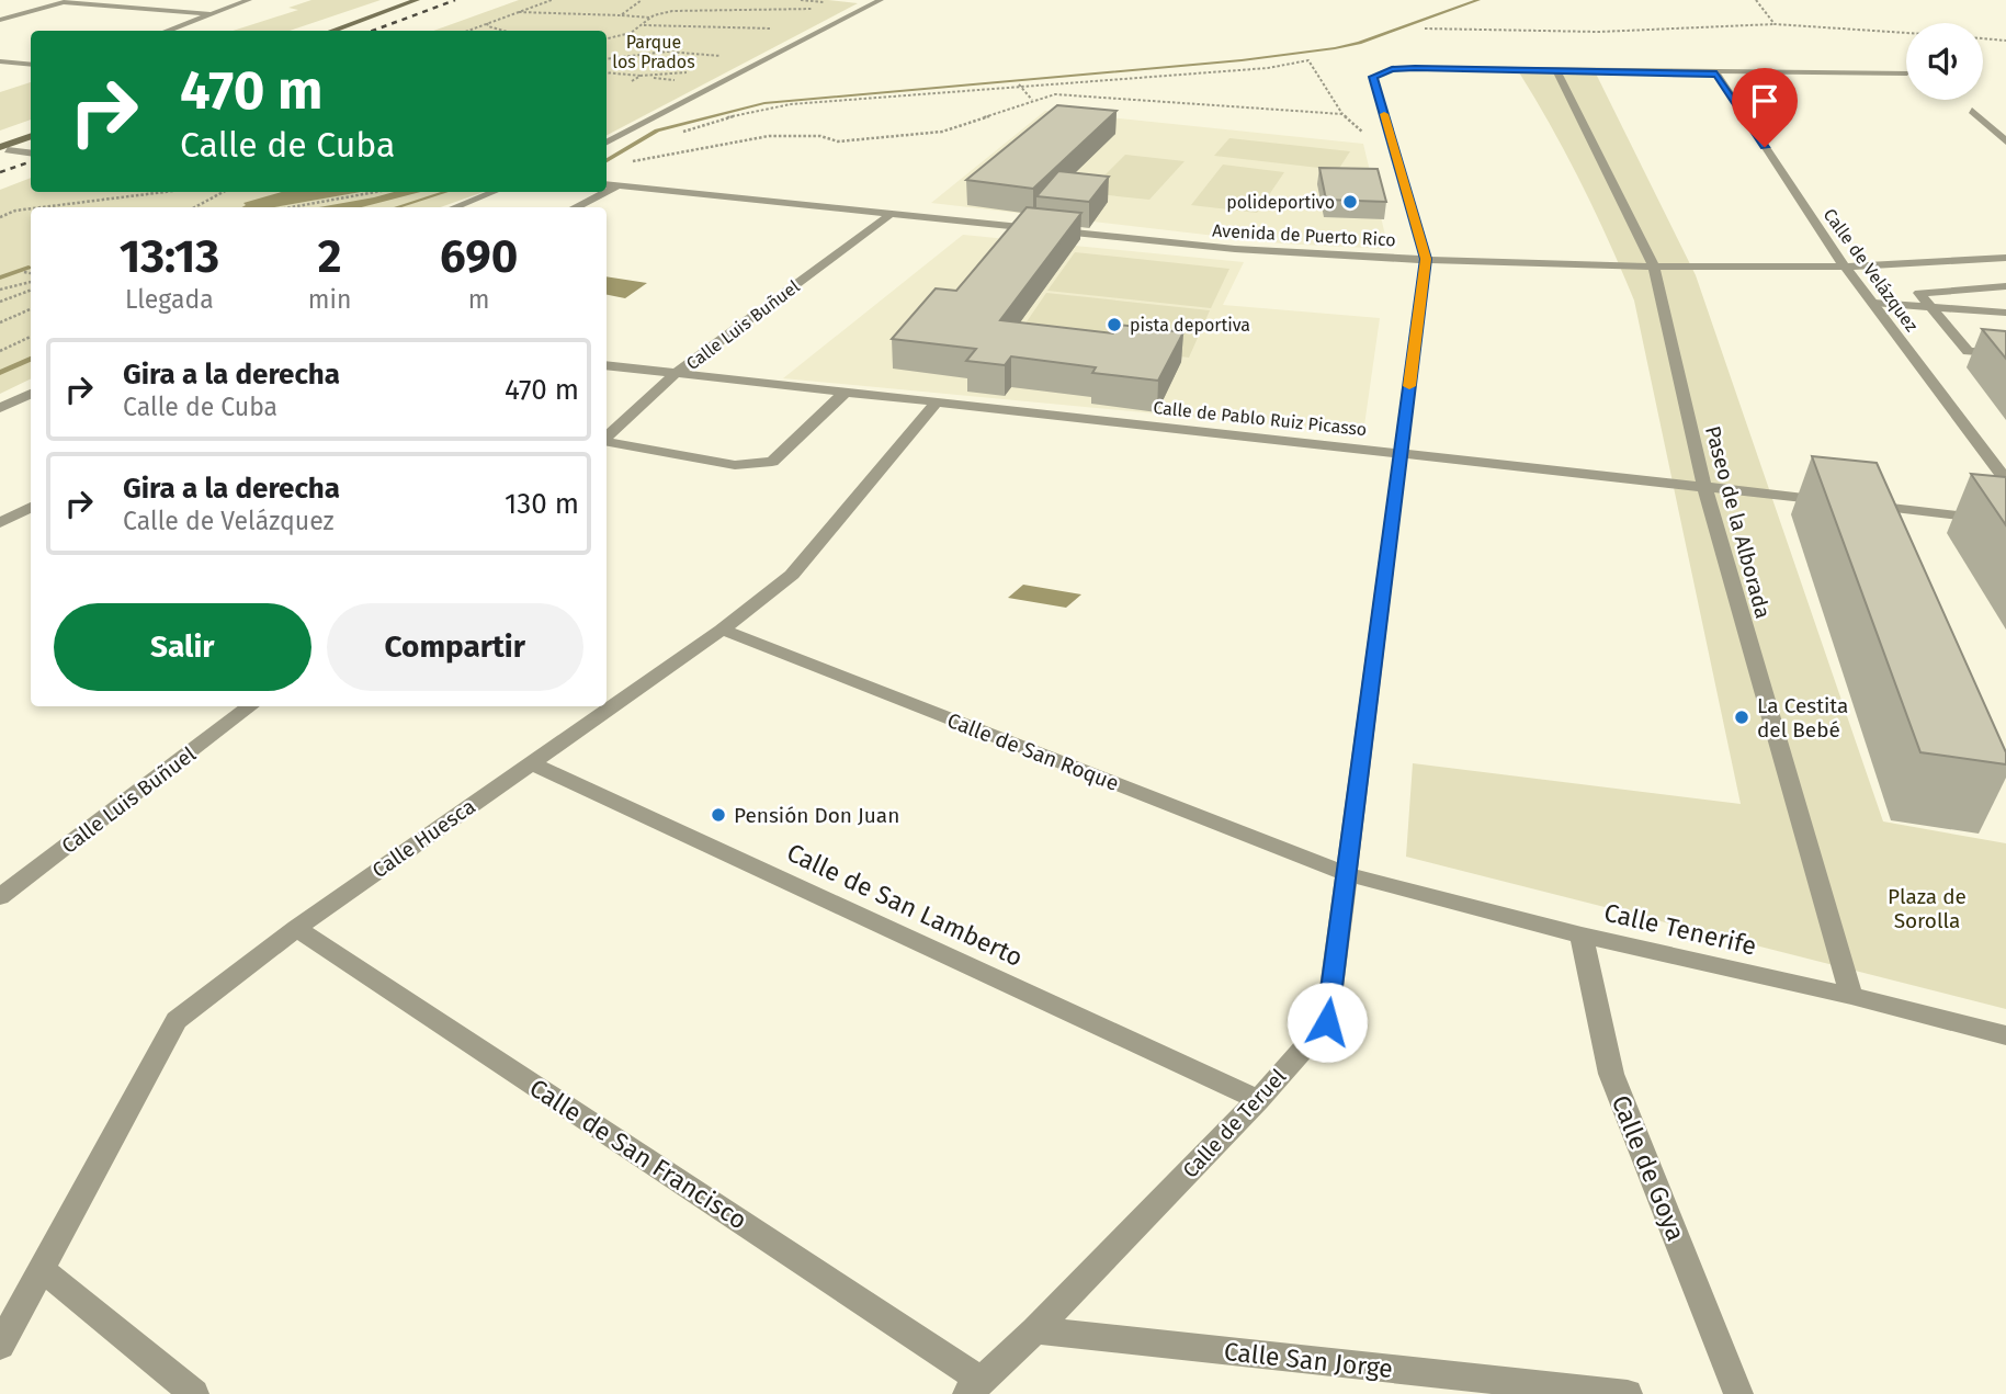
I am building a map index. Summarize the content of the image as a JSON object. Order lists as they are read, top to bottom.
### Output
{
  "streets": {
    "street": [
      "Avenida de Puerto Rico",
      "Calle de Velázquez",
      "Calle Luis Buñuel",
      "Calle de Pablo Ruiz Picasso",
      "Paseo de la Alborada",
      "Calle de San Roque",
      "Calle Huesca",
      "Calle de San Lamberto",
      "Calle Tenerife",
      "Calle de Teruel",
      "Calle de San Francisco",
      "Calle de Goya",
      "Calle San Jorge"
    ]
  },
  "crossings": [
    ["Avenida de Puerto Rico", "Calle de Velázquez"],
    ["Avenida de Puerto Rico", "Calle Luis Buñuel"],
    ["Avenida de Puerto Rico", "Paseo de la Alborada"],
    ["Avenida de Puerto Rico", "Calle de Teruel"],
    ["Calle Luis Buñuel", "Calle de Pablo Ruiz Picasso"],
    ["Calle de Pablo Ruiz Picasso", "Paseo de la Alborada"],
    ["Calle de Pablo Ruiz Picasso", "Calle Huesca"],
    ["Calle de Pablo Ruiz Picasso", "Calle de Teruel"],
    ["Paseo de la Alborada", "Calle Tenerife"],
    ["Paseo de la Alborada", "Calle de Teruel"],
    ["Calle de San Roque", "Calle Huesca"],
    ["Calle de San Roque", "Calle Tenerife"],
    ["Calle de San Roque", "Calle de Teruel"],
    ["Calle Huesca", "Calle de San Lamberto"],
    ["Calle Huesca", "Calle de San Francisco"],
    ["Calle de San Lamberto", "Calle de Teruel"],
    ["Calle Tenerife", "Calle de Teruel"],
    ["Calle Tenerife", "Calle de Goya"],
    ["Calle de Teruel", "Calle de San Francisco"],
    ["Calle de Teruel", "Calle San Jorge"]
  ],
  "parks": ["Parque los Prados", "Plaza de Sorolla"],
  "places": [
    "polideportivo",
    "pista deportiva",
    "La Cestita del Bebé",
    "Pensión Don Juan"
  ],
  "page": {
    "turn": ["470 m", "Calle de Cuba"],
    "eta": [
      "13:13",
      "Llegada",
      "2",
      "min",
      "690",
      "m"
    ],
    "list": [
      {
        "name": "Gira a la derecha",
        "note": "Calle de Cuba",
        "value": "470 m"
      },
      {
        "name": "Gira a la derecha",
        "note": "Calle de Velázquez",
        "value": "130 m"
      }
    ],
    "buttons": ["Salir", "Compartir"]
  }
}
